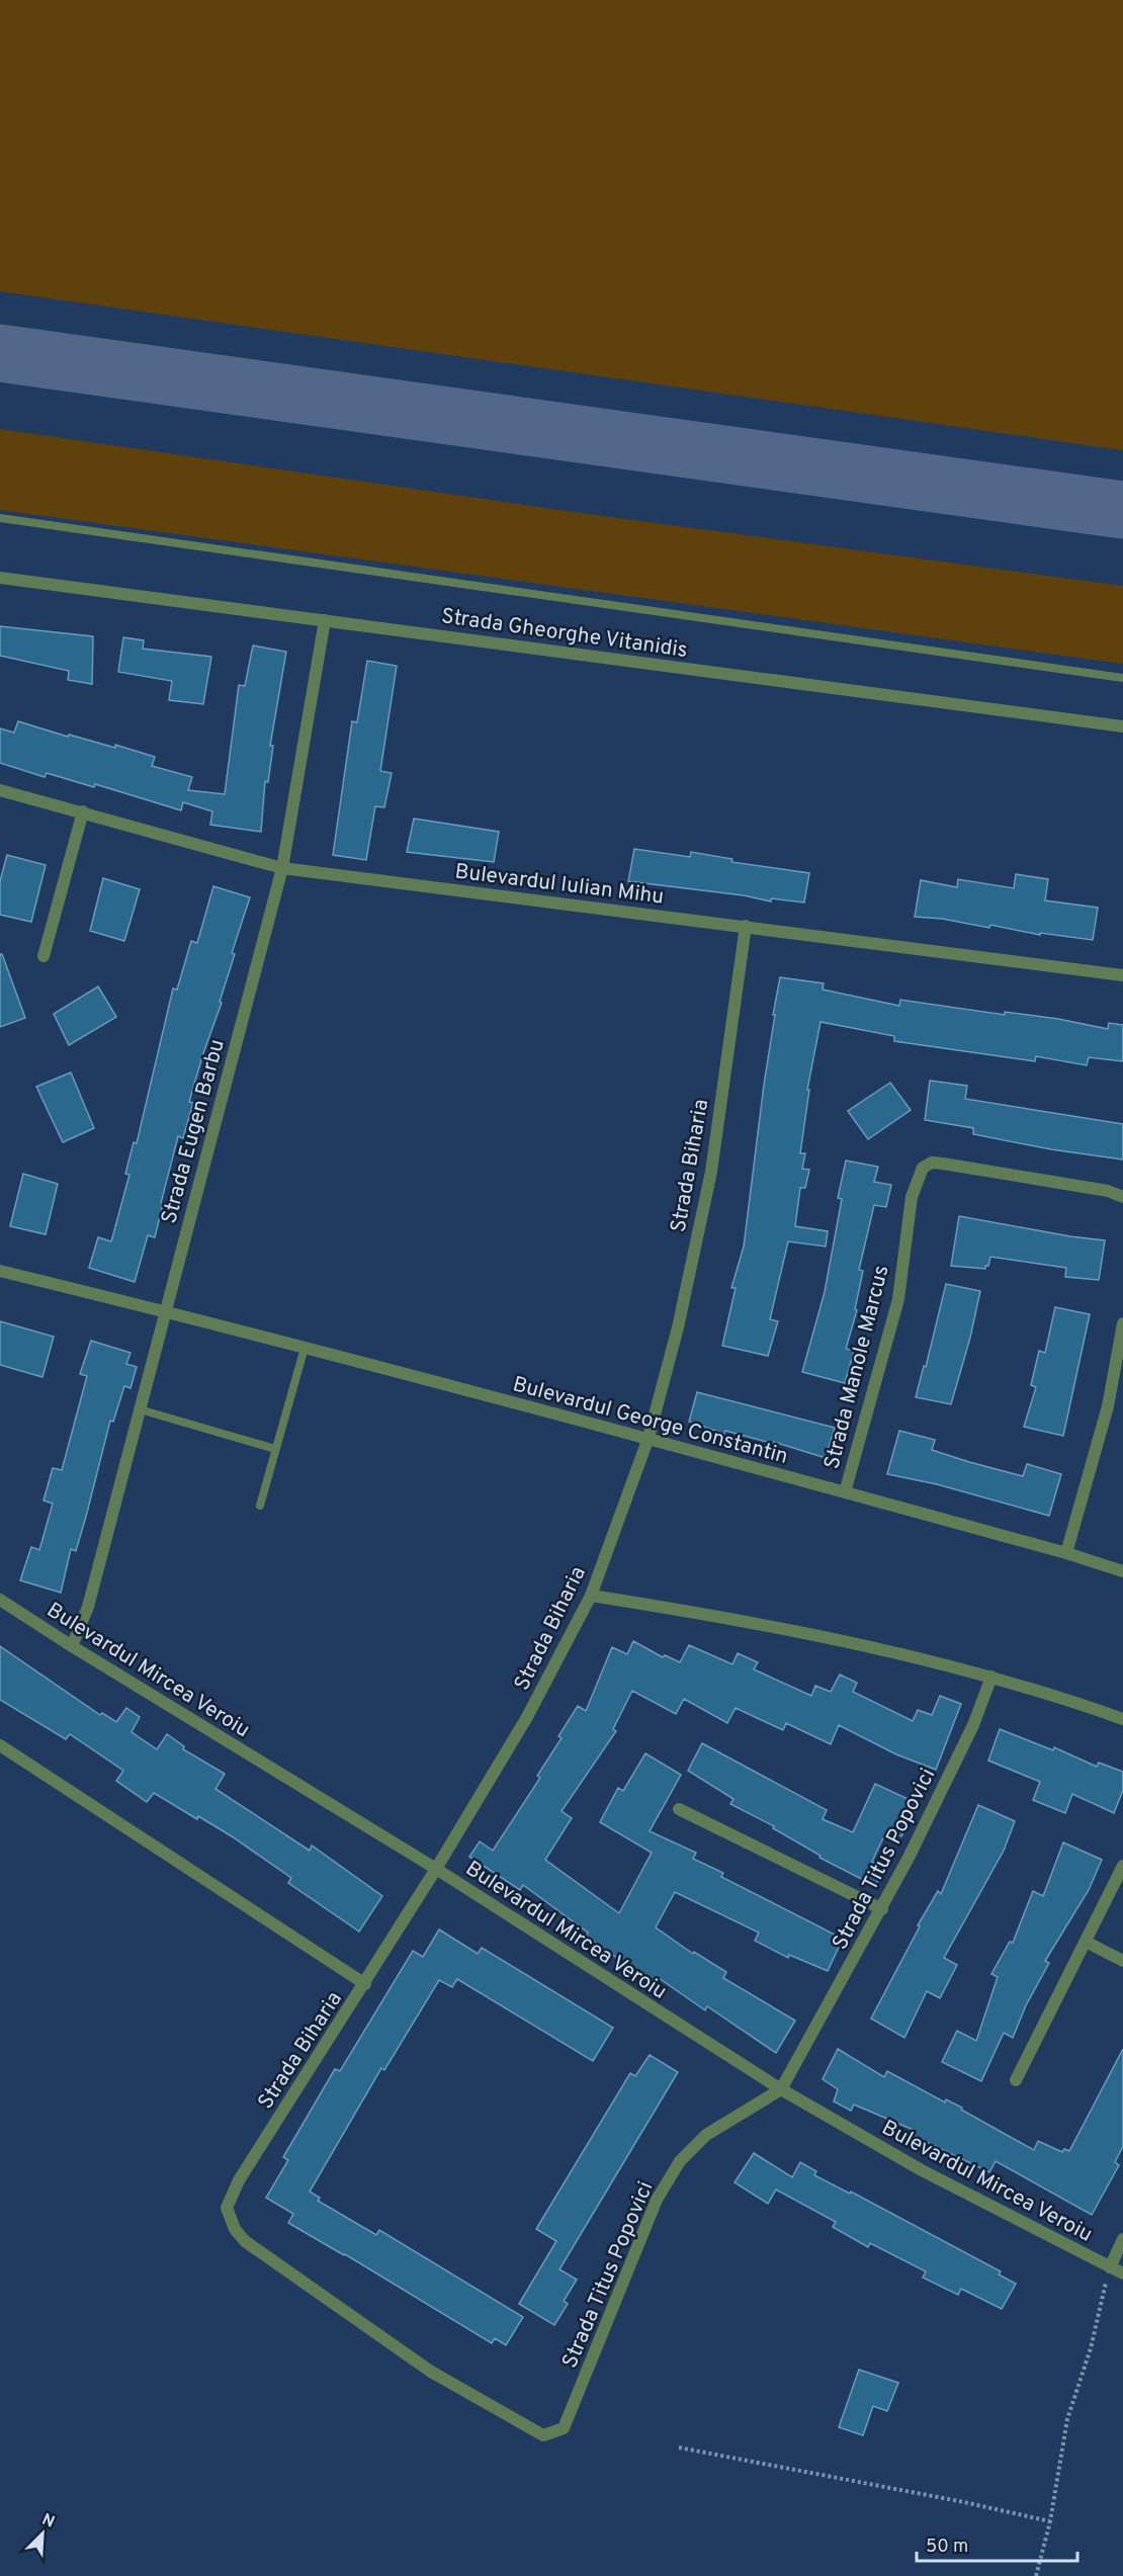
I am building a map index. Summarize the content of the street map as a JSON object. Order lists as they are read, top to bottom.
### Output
{
  "streets": {
    "street": [
      "Strada Gheorghe Vitanidis",
      "Bulevardul Iulian Mihu",
      "Strada Eugen Barbu",
      "Strada Biharia",
      "Strada Manole Marcus",
      "Bulevardul George Constantin",
      "Bulevardul Mircea Veroiu",
      "Strada Titus Popovici"
    ]
  },
  "crossings": [
    ["Strada Gheorghe Vitanidis", "Strada Eugen Barbu"],
    ["Bulevardul Iulian Mihu", "Strada Eugen Barbu"],
    ["Bulevardul Iulian Mihu", "Strada Biharia"],
    ["Strada Eugen Barbu", "Bulevardul George Constantin"],
    ["Strada Eugen Barbu", "Bulevardul Mircea Veroiu"],
    ["Strada Biharia", "Bulevardul George Constantin"],
    ["Strada Biharia", "Bulevardul Mircea Veroiu"],
    ["Strada Biharia", "Strada Titus Popovici"],
    ["Strada Manole Marcus", "Bulevardul George Constantin"],
    ["Bulevardul Mircea Veroiu", "Strada Titus Popovici"]
  ],
  "scale_bar": "50 m",
  "north": "top right"
}
